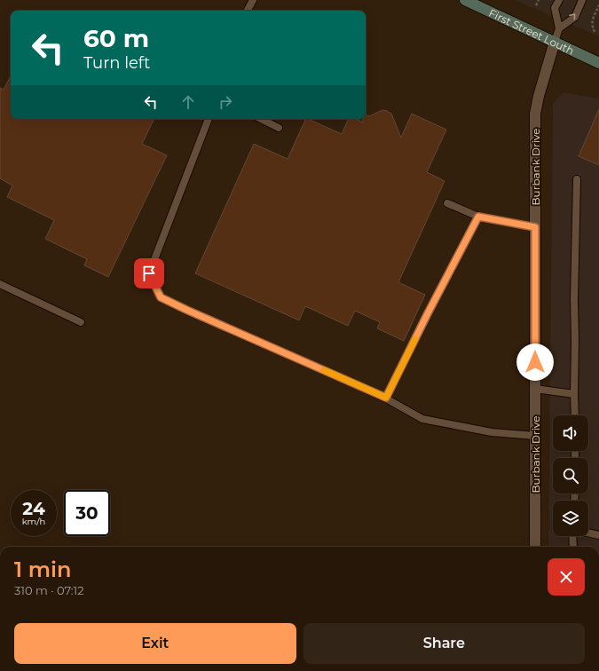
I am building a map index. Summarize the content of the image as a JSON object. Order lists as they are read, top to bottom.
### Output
{
  "streets": {
    "street": ["First Street Louth", "Burbank Drive"]
  },
  "crossings": [
    ["First Street Louth", "Burbank Drive"]
  ],
  "page": {
    "turn": ["60 m", "Turn left"],
    "speed": "24 km/h",
    "limit": "30",
    "heading": ["1 min", "310 m · 07:12"],
    "buttons": ["Exit", "Share"]
  }
}
